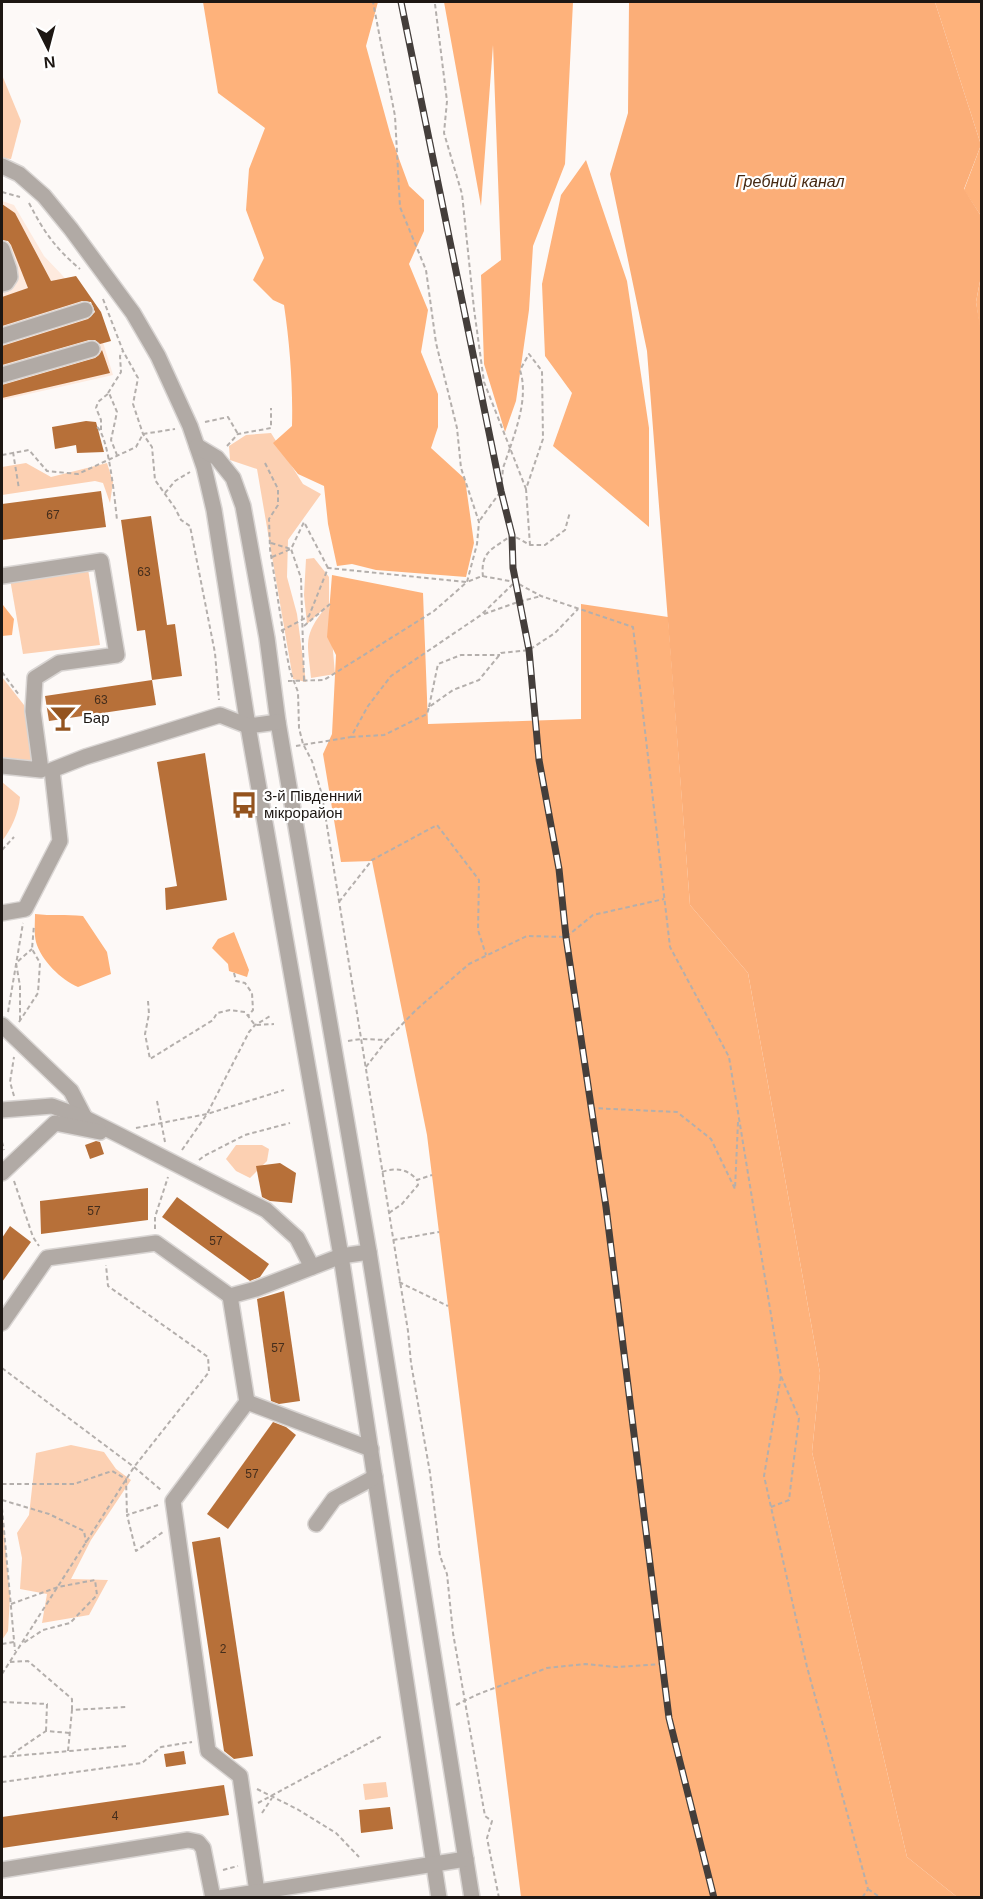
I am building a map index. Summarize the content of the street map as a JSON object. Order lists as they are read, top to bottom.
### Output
{
  "water": ["Гребний канал"],
  "places": {
    "bar": ["Бар"],
    "bus stop": ["3-й Південний мікрорайон"]
  },
  "house_numbers": [
    "67",
    "63",
    "63",
    "57",
    "57",
    "57",
    "57",
    "2",
    "4"
  ],
  "north": "bottom"
}
